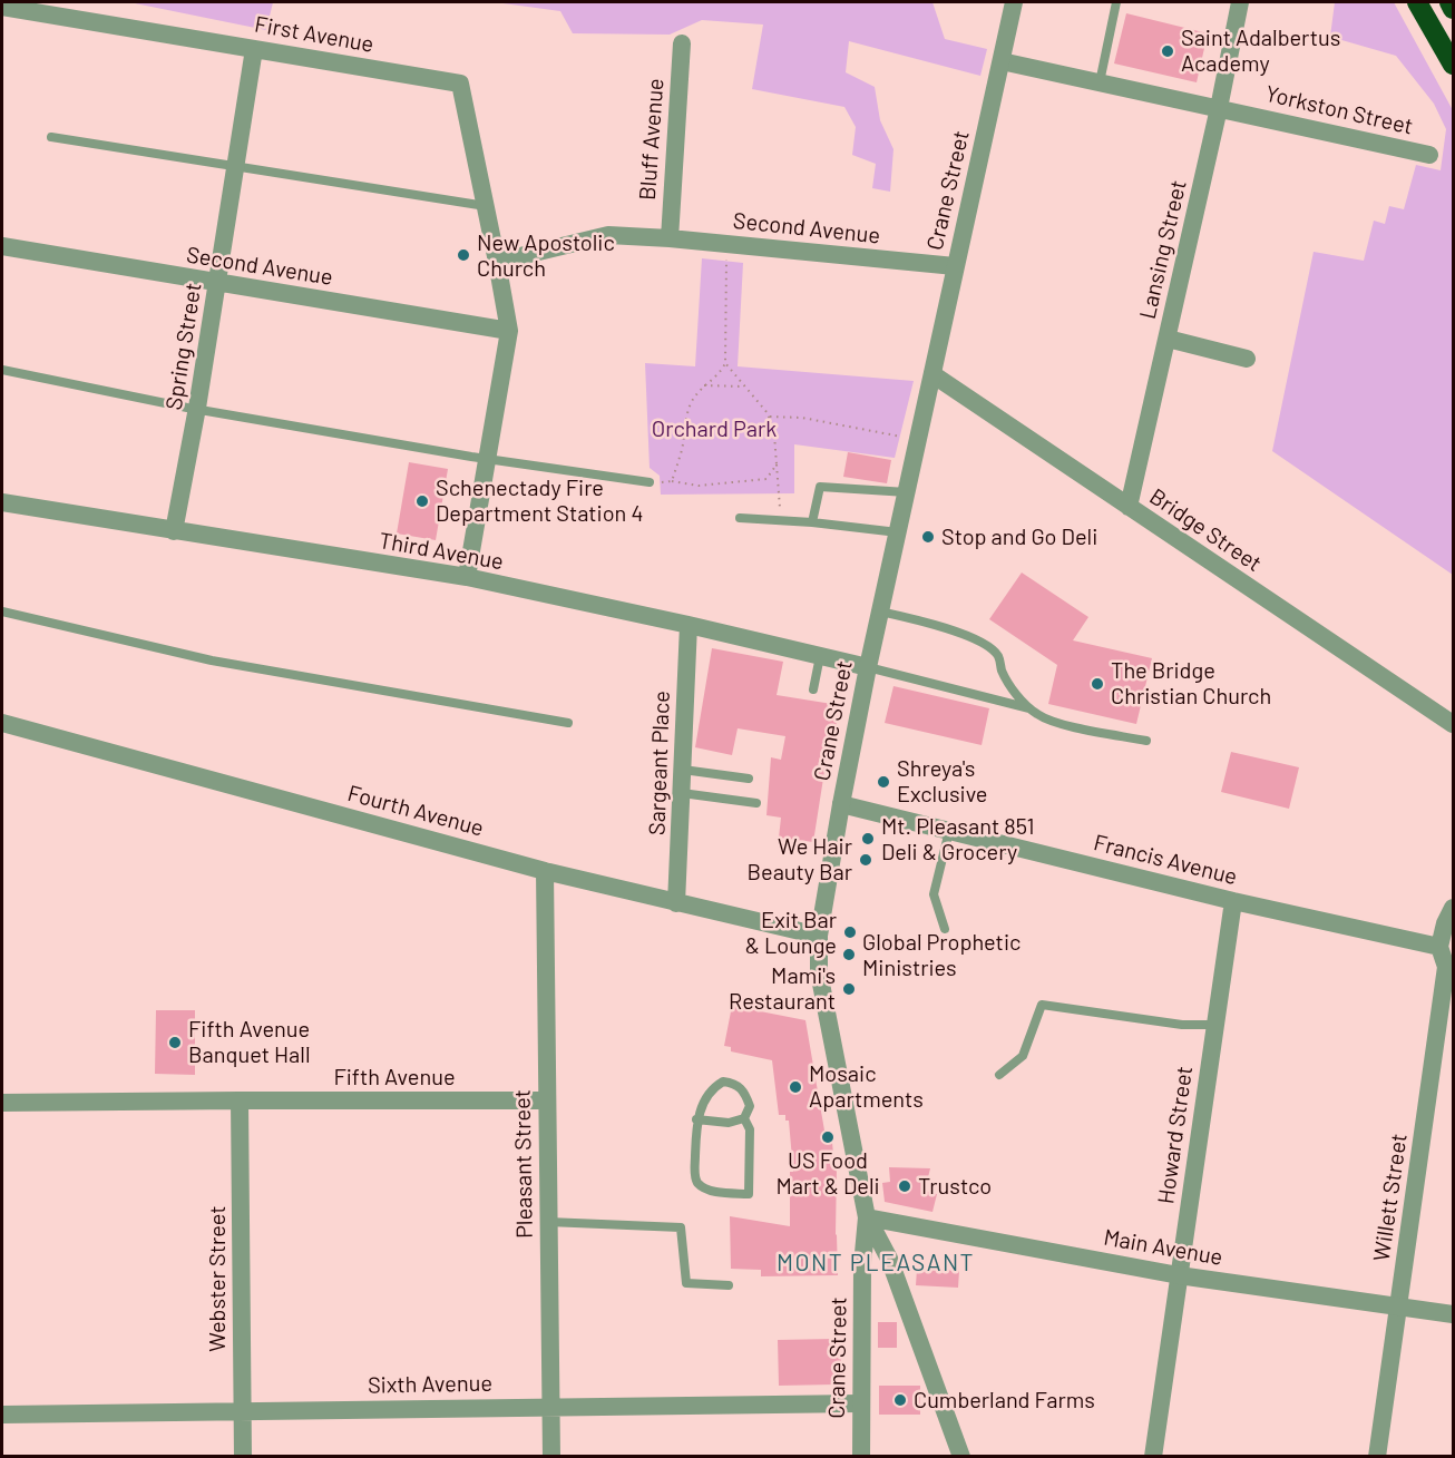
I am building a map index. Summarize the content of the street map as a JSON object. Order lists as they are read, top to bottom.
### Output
{
  "streets": {
    "street": [
      "First Avenue",
      "Yorkston Street",
      "Bluff Avenue",
      "Crane Street",
      "Second Avenue",
      "Lansing Street",
      "Spring Street",
      "Bridge Street",
      "Third Avenue",
      "Sargeant Place",
      "Fourth Avenue",
      "Francis Avenue",
      "Fifth Avenue",
      "Howard Street",
      "Pleasant Street",
      "Willett Street",
      "Main Avenue",
      "Webster Street",
      "Sixth Avenue"
    ]
  },
  "crossings": [
    ["First Avenue", "Spring Street"],
    ["Yorkston Street", "Crane Street"],
    ["Yorkston Street", "Lansing Street"],
    ["Bluff Avenue", "Second Avenue"],
    ["Crane Street", "Second Avenue"],
    ["Crane Street", "Bridge Street"],
    ["Crane Street", "Third Avenue"],
    ["Crane Street", "Fourth Avenue"],
    ["Crane Street", "Francis Avenue"],
    ["Crane Street", "Main Avenue"],
    ["Crane Street", "Sixth Avenue"],
    ["Second Avenue", "Spring Street"],
    ["Lansing Street", "Bridge Street"],
    ["Spring Street", "Third Avenue"],
    ["Third Avenue", "Sargeant Place"],
    ["Sargeant Place", "Fourth Avenue"],
    ["Fourth Avenue", "Pleasant Street"],
    ["Francis Avenue", "Howard Street"],
    ["Francis Avenue", "Willett Street"],
    ["Fifth Avenue", "Pleasant Street"],
    ["Fifth Avenue", "Webster Street"],
    ["Howard Street", "Main Avenue"],
    ["Pleasant Street", "Sixth Avenue"],
    ["Willett Street", "Main Avenue"],
    ["Webster Street", "Sixth Avenue"]
  ],
  "districts": ["MONT PLEASANT"],
  "parks": ["Orchard Park"],
  "places": [
    "Saint Adalbertus Academy",
    "New Apostolic Church",
    "Schenectady Fire Department Station 4",
    "Stop and Go Deli",
    "The Bridge Christian Church",
    "Shreya's Exclusive",
    "Mt. Pleasant 851 Deli & Grocery",
    "We Hair Beauty Bar",
    "Exit Bar & Lounge",
    "Global Prophetic Ministries",
    "Mami's Restaurant",
    "Fifth Avenue Banquet Hall",
    "Mosaic Apartments",
    "US Food Mart & Deli",
    "Trustco",
    "Cumberland Farms"
  ]
}
